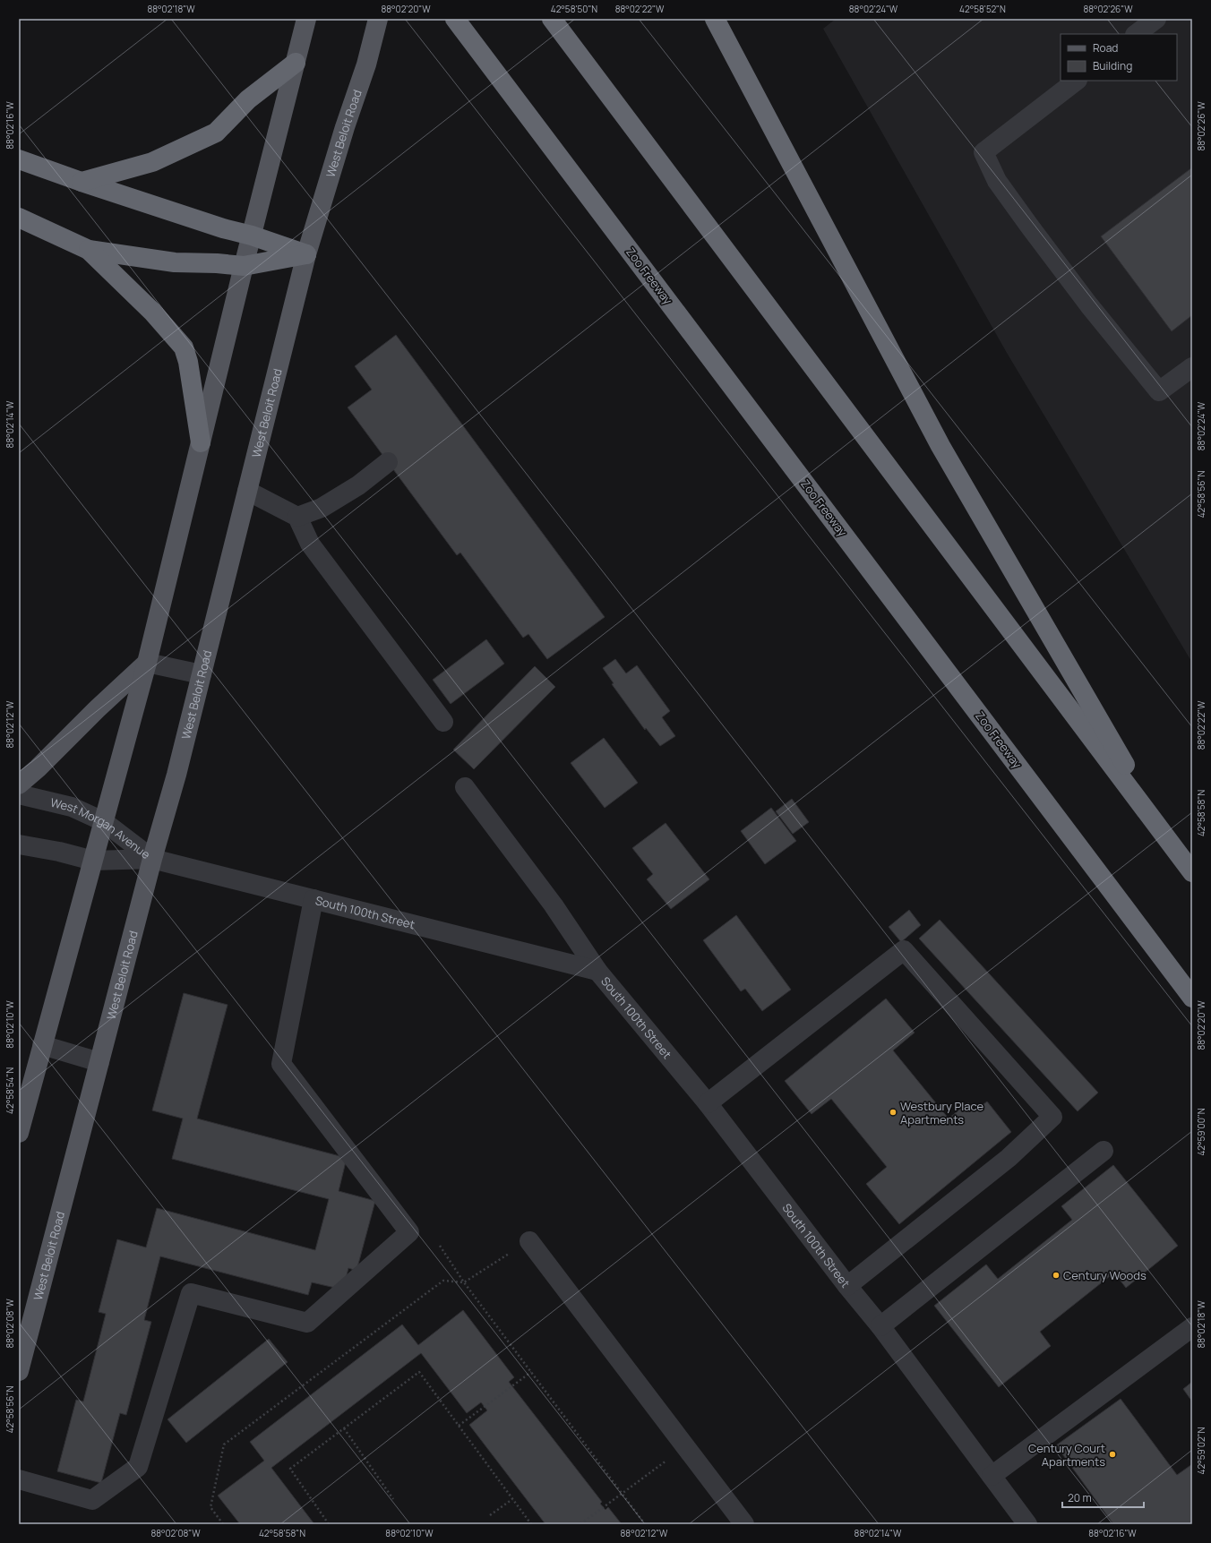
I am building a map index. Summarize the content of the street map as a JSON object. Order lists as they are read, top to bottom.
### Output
{
  "streets": {
    "highway": ["Zoo Freeway"],
    "main road": ["West Beloit Road"],
    "street": ["West Morgan Avenue", "South 100th Street"]
  },
  "crossings": [
    ["West Beloit Road", "West Morgan Avenue"],
    ["West Beloit Road", "South 100th Street"],
    ["West Morgan Avenue", "South 100th Street"]
  ],
  "places": ["Westbury Place Apartments", "Century Woods", "Century Court Apartments"],
  "legend": ["Road", "Building"],
  "scale_bar": "20 m",
  "coordinates": [
    "88°02'18\"W",
    "88°02'20\"W",
    "42°58'50\"N",
    "88°02'22\"W",
    "88°02'24\"W",
    "42°58'52\"N",
    "88°02'26\"W",
    "88°02'16\"W",
    "88°02'14\"W",
    "42°58'56\"N",
    "88°02'12\"W",
    "42°58'58\"N",
    "88°02'10\"W",
    "42°58'54\"N",
    "42°59'00\"N",
    "88°02'08\"W",
    "42°59'02\"N"
  ]
}
